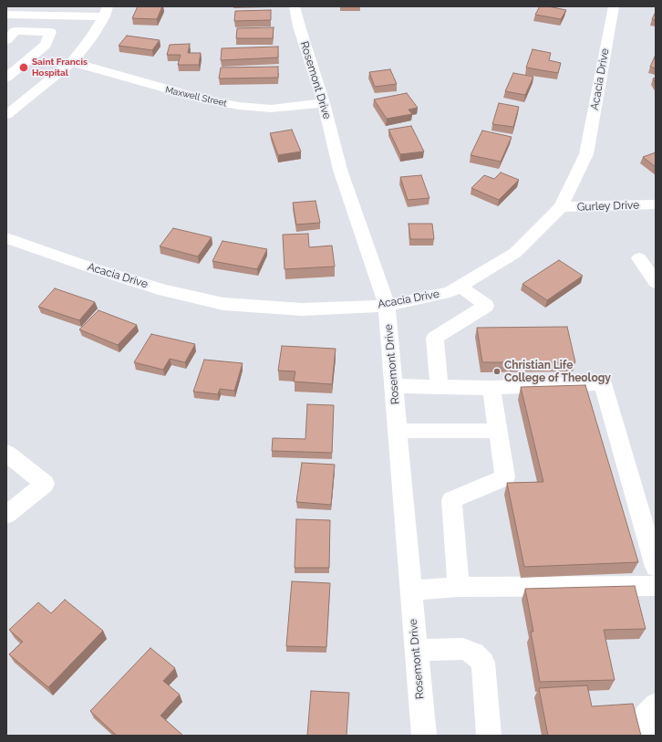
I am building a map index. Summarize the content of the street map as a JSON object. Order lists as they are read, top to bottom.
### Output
{
  "streets": {
    "street": [
      "Acacia Drive",
      "Rosemont Drive",
      "Maxwell Street",
      "Gurley Drive"
    ]
  },
  "crossings": [
    ["Acacia Drive", "Rosemont Drive"],
    ["Acacia Drive", "Gurley Drive"],
    ["Rosemont Drive", "Maxwell Street"]
  ],
  "places": ["Saint Francis Hospital", "Christian Life College of Theology"]
}
